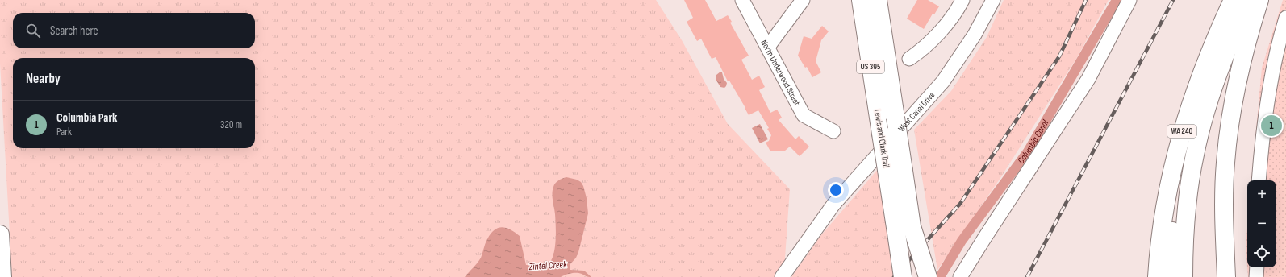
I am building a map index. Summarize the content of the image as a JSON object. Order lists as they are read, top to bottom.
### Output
{
  "streets": {
    "main road": ["US 395", "WA 240", "Lewis and Clark Trail"],
    "street": ["North Underwood Street", "West Canal Drive"]
  },
  "water": ["Columbia Canal", "Zintel Creek"],
  "page": {
    "search": "Search here",
    "heading": "Nearby",
    "list": [
      {
        "mark": "1",
        "name": "Columbia Park",
        "note": "Park",
        "value": "320 m"
      }
    ],
    "pins": "1",
    "map_buttons": ["+", "−"]
  }
}
